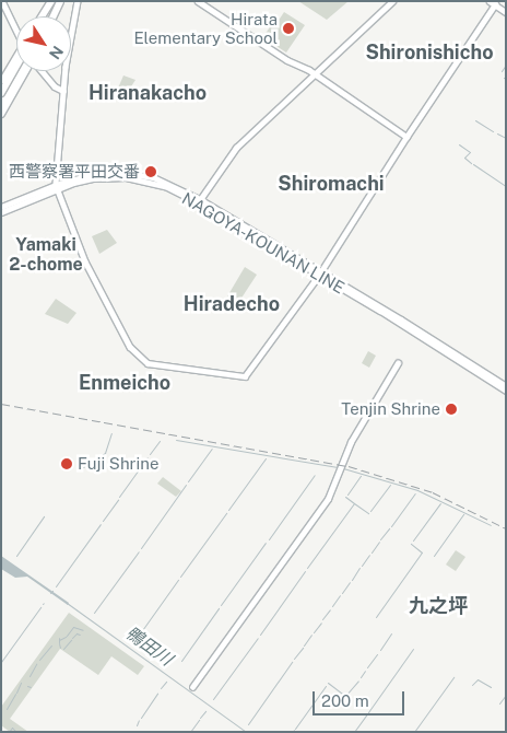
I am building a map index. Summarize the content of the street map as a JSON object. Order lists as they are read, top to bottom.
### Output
{
  "streets": {
    "main road": ["NAGOYA-KOUNAN LINE"]
  },
  "districts": [
    "Shironishicho",
    "Hiranakacho",
    "Shiromachi",
    "Yamaki 2-chome",
    "Hiradecho",
    "Enmeicho",
    "九之坪"
  ],
  "water": ["鴨田川"],
  "places": [
    "Hirata Elementary School",
    "西警察署平田交番",
    "Tenjin Shrine",
    "Fuji Shrine"
  ],
  "scale_bar": "200 m",
  "north": "bottom right"
}
